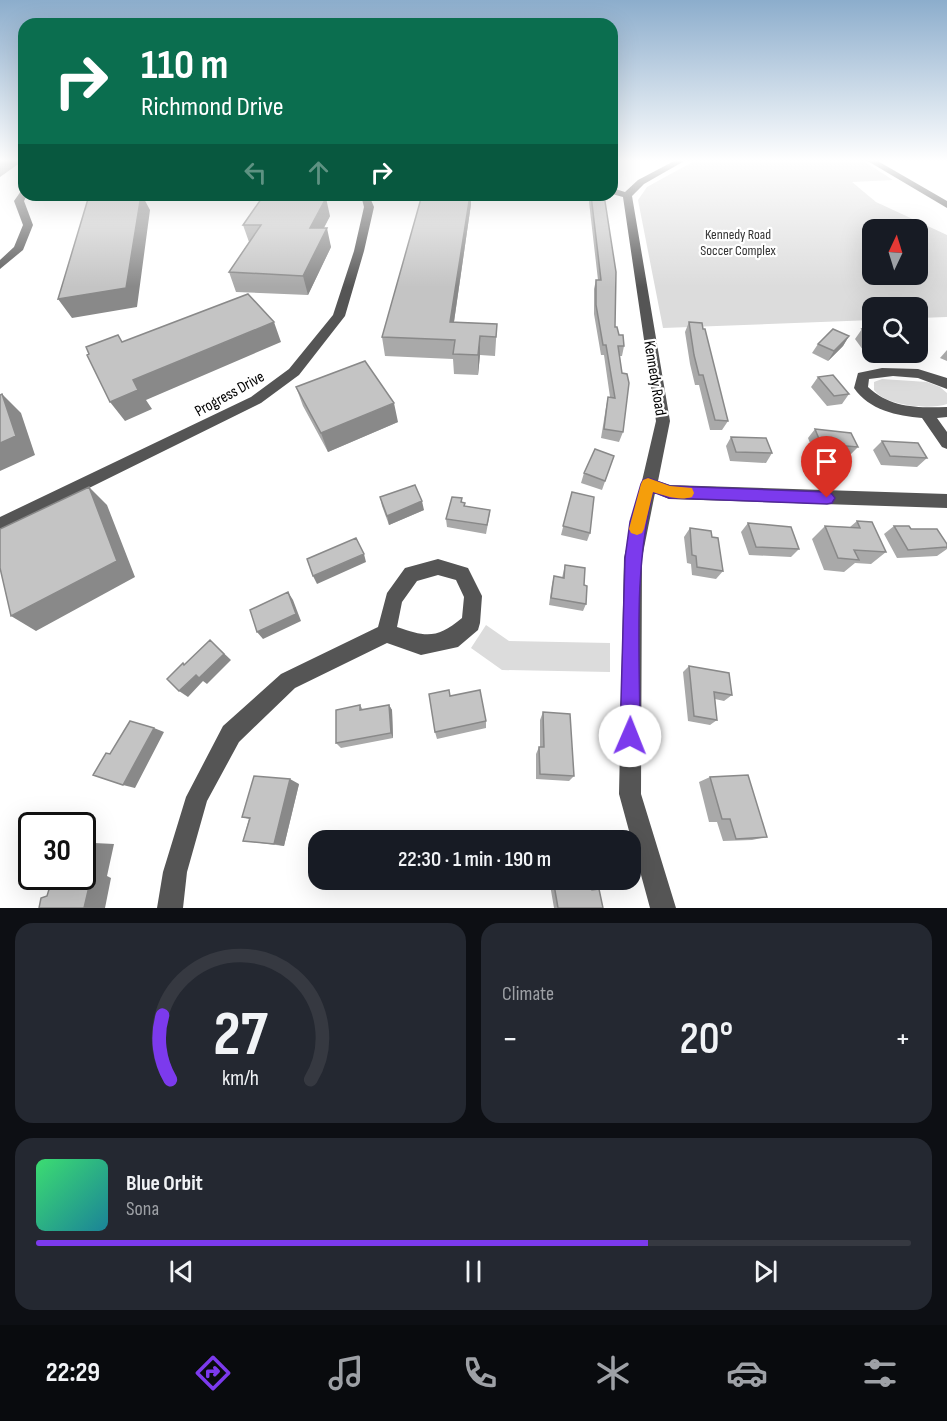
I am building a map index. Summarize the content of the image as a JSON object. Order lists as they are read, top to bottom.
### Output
{
  "streets": {
    "street": ["Kennedy Road", "Progress Drive"]
  },
  "parks": ["Kennedy Road Soccer Complex"],
  "north": "top",
  "page": {
    "turn": ["110 m", "Richmond Drive"],
    "limit": "30",
    "trip": "22:30 · 1 min · 190 m",
    "tile": "Climate",
    "heat": ["−", "20°", "+"],
    "song": ["Blue Orbit", "Sona"],
    "tabs": "22:29",
    "gauge": ["27", "km/h"]
  }
}
